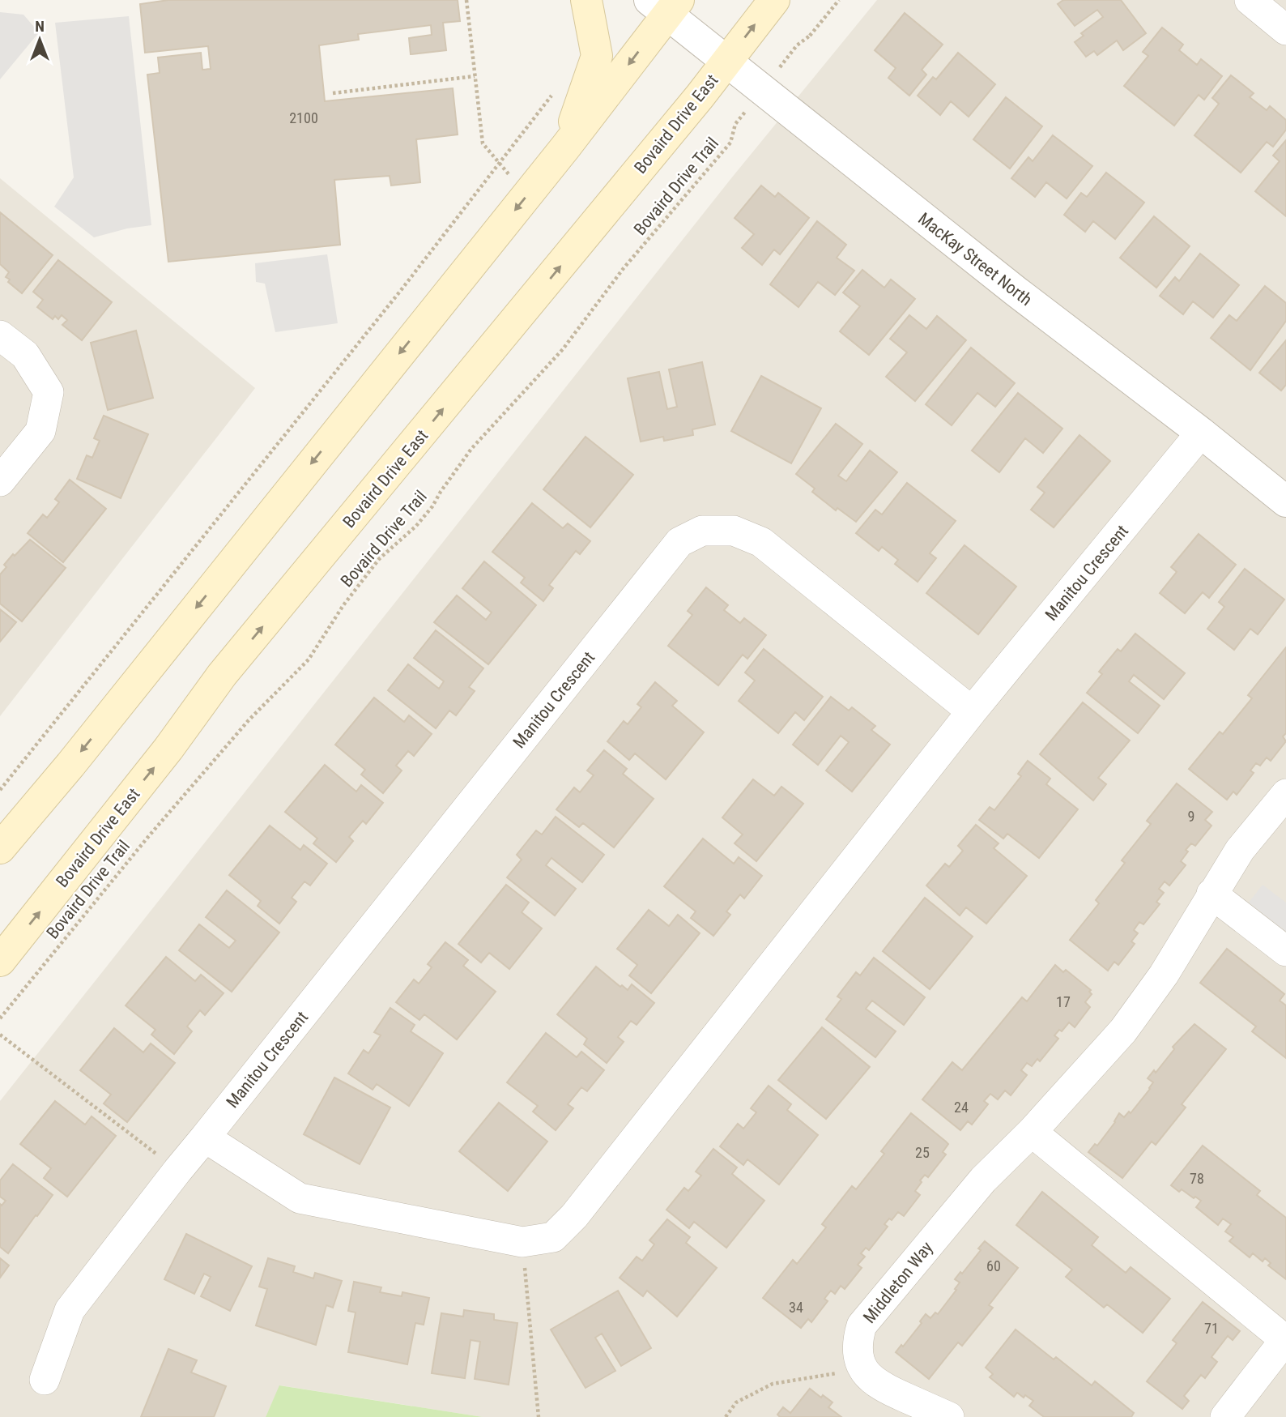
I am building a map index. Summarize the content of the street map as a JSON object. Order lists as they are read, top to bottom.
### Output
{
  "streets": {
    "main road": ["Bovaird Drive East"],
    "street": ["MacKay Street North", "Manitou Crescent", "Middleton Way"],
    "path": ["Bovaird Drive Trail"]
  },
  "crossings": [
    ["Bovaird Drive East", "MacKay Street North"],
    ["MacKay Street North", "Manitou Crescent"]
  ],
  "house_numbers": [
    "2100",
    "9",
    "17",
    "24",
    "25",
    "78",
    "60",
    "34",
    "71"
  ],
  "north": "top"
}
